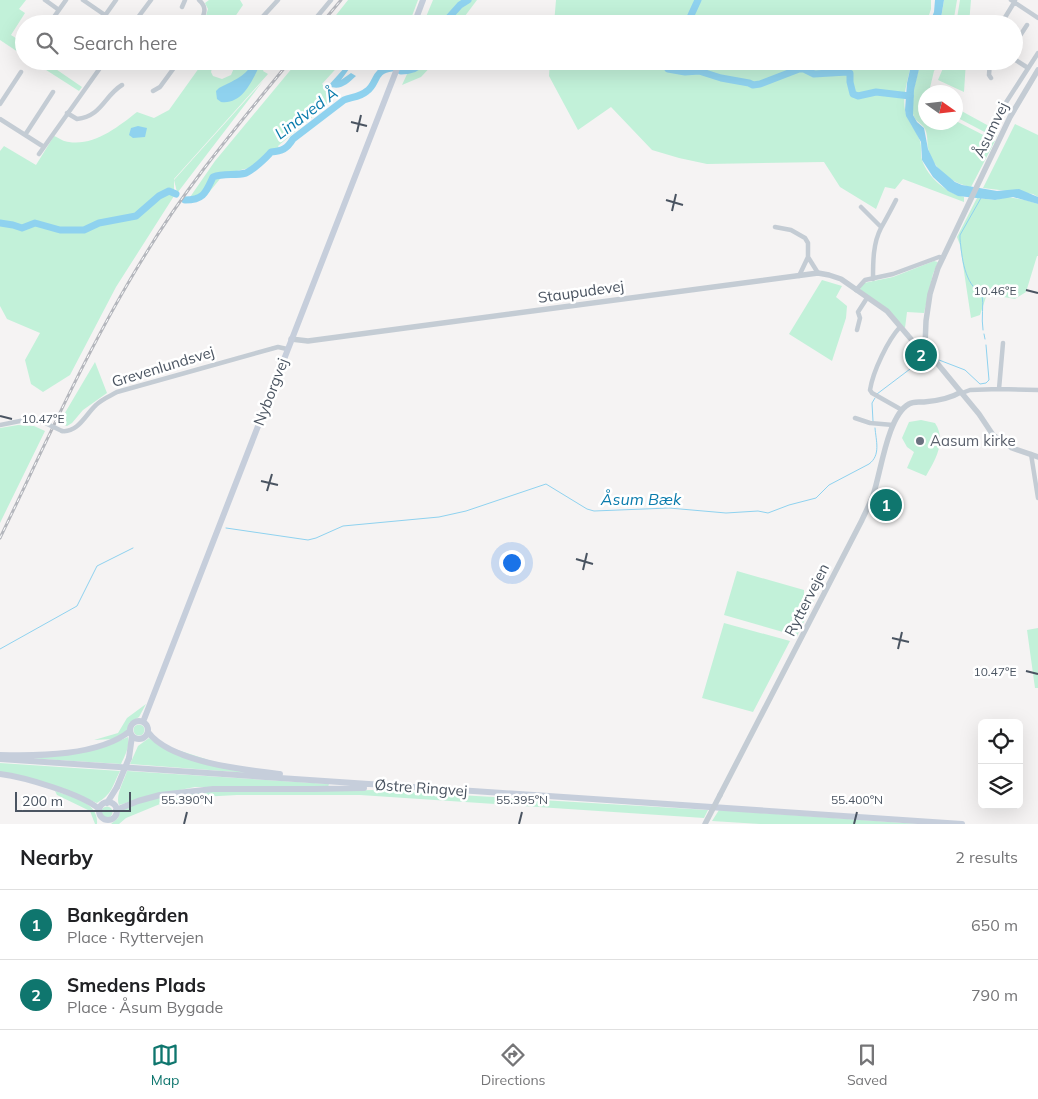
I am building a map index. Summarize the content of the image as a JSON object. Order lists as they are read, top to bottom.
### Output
{
  "streets": {
    "main road": ["Nyborgvej", "Østre Ringvej"],
    "street": [
      "Åsumvej",
      "Staupudevej",
      "Grevenlundsvej",
      "Ryttervejen"
    ]
  },
  "crossings": [
    ["Åsumvej", "Staupudevej"],
    ["Staupudevej", "Nyborgvej"],
    ["Grevenlundsvej", "Nyborgvej"]
  ],
  "water": ["Lindved Å", "Åsum Bæk"],
  "places": ["Aasum kirke"],
  "scale_bar": "200 m",
  "north": "right",
  "page": {
    "search": "Search here",
    "pins": ["2", "1"],
    "scale": "200 m",
    "heading": ["Nearby", "2 results"],
    "list": [
      {
        "mark": "1",
        "name": "Bankegården",
        "note": "Place · Ryttervejen",
        "value": "650 m"
      },
      {
        "mark": "2",
        "name": "Smedens Plads",
        "note": "Place · Åsum Bygade",
        "value": "790 m"
      }
    ],
    "nav": ["Map", "Directions", "Saved"]
  },
  "coordinates": [
    "10.46°E",
    "10.47°E",
    "55.390°N",
    "55.395°N",
    "55.400°N"
  ]
}
